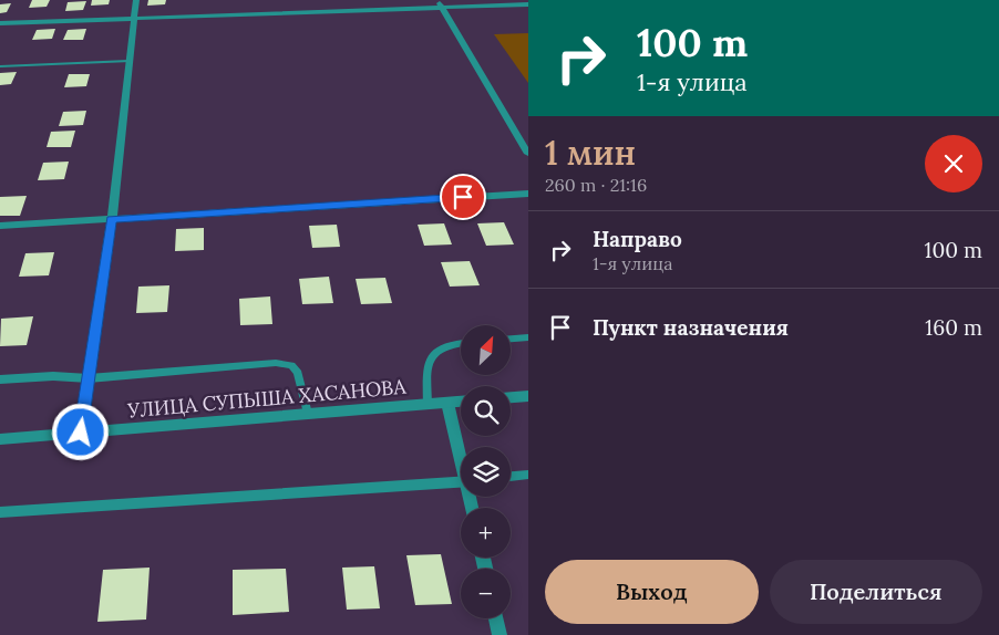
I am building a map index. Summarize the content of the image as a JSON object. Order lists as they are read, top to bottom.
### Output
{
  "streets": {
    "street": ["УЛИЦА СУПЫША ХАСАНОВА"]
  },
  "north": "top right",
  "page": {
    "turn": ["100 m", "1-я улица"],
    "heading": ["1 мин", "260 m · 21:16"],
    "list": [
      {
        "name": "Направо",
        "note": "1-я улица",
        "value": "100 m"
      },
      {
        "name": "Пункт назначения",
        "value": "160 m"
      }
    ],
    "map_buttons": ["+", "−"],
    "buttons": ["Выход", "Поделиться"]
  }
}
